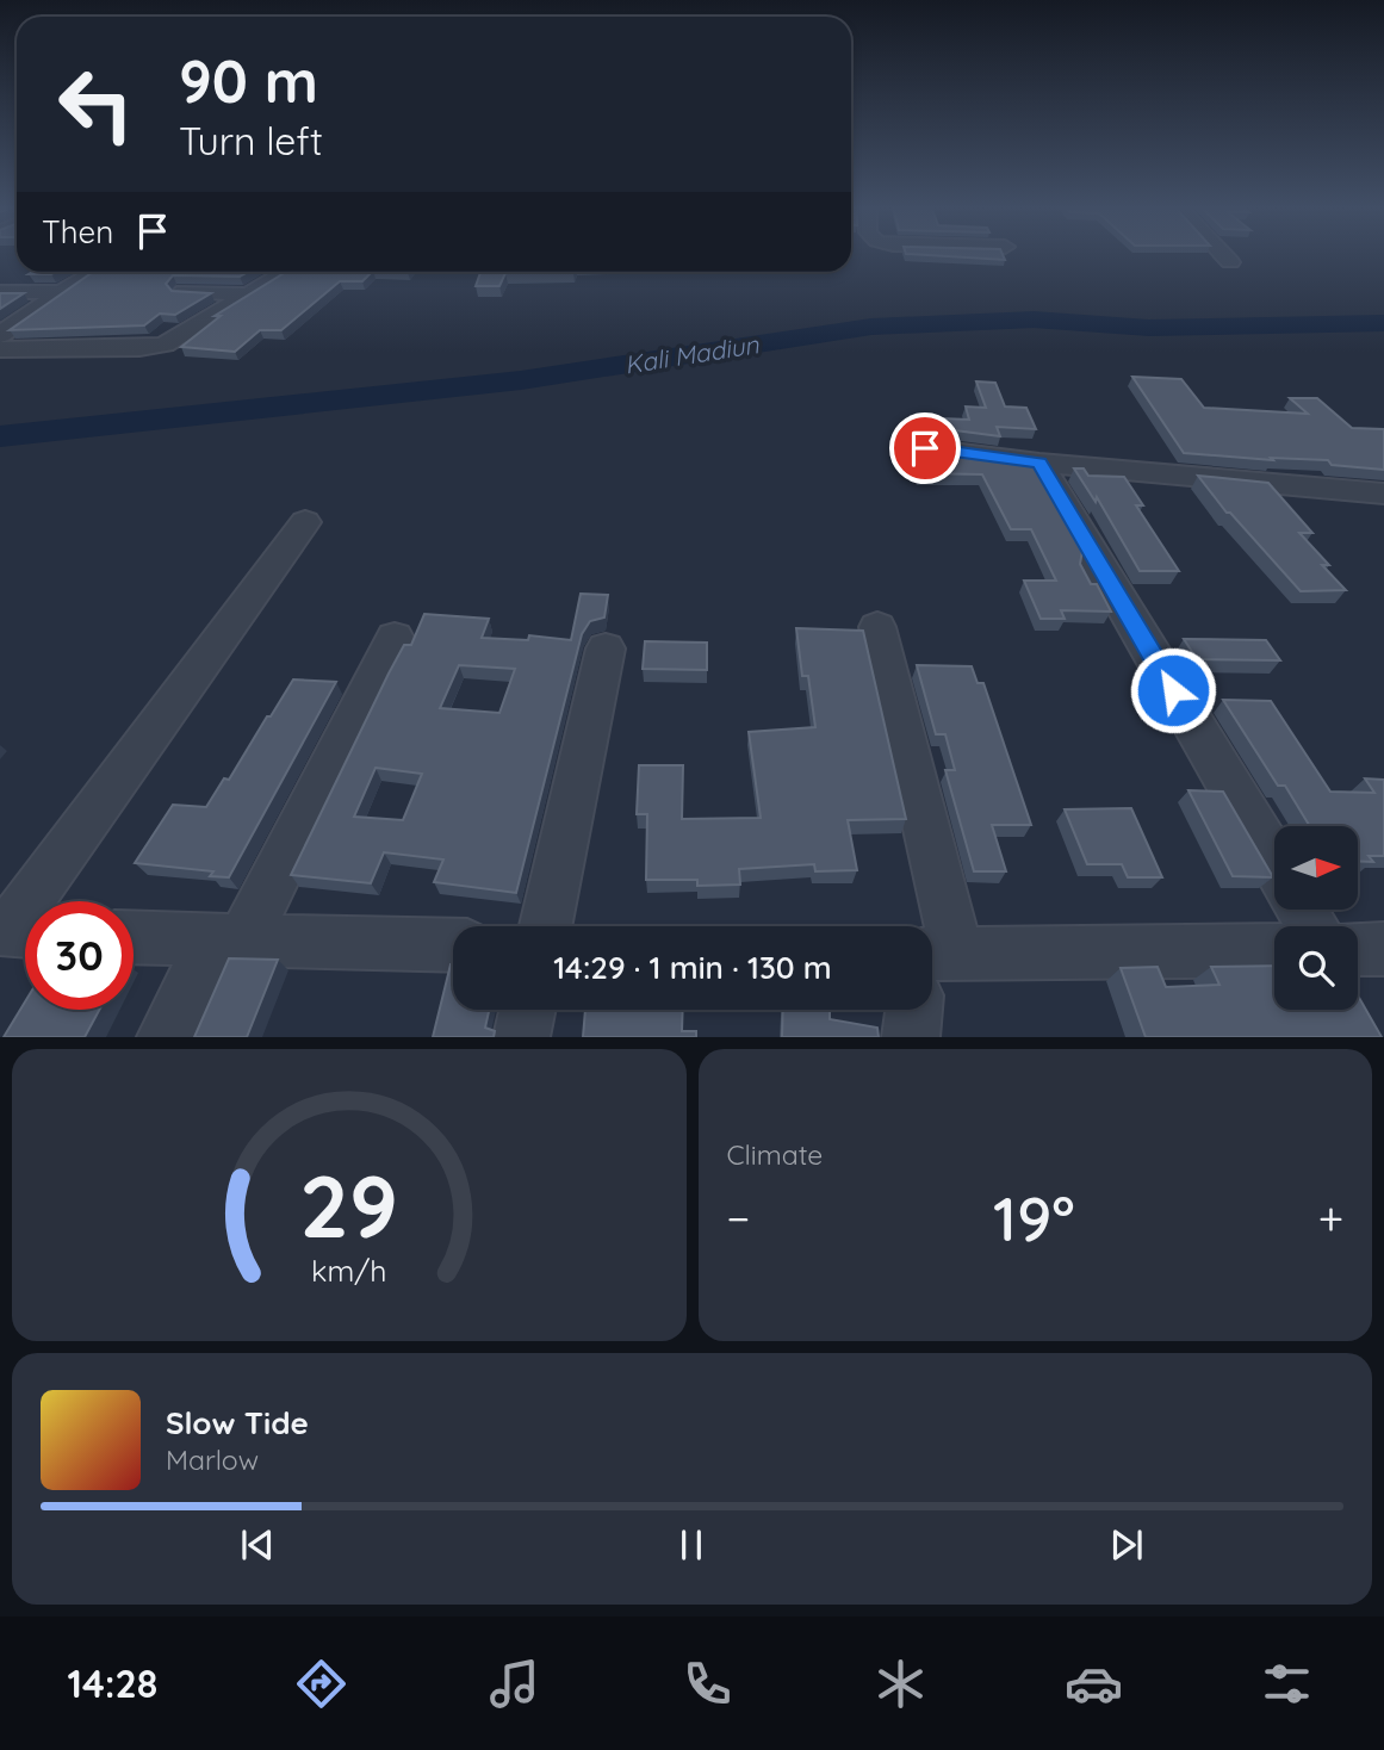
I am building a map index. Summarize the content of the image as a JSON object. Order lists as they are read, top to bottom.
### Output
{
  "water": ["Kali Madiun"],
  "north": "right",
  "page": {
    "turn": ["90 m", "Turn left"],
    "then": "Then",
    "limit": "30",
    "trip": "14:29 · 1 min · 130 m",
    "tile": "Climate",
    "heat": ["−", "19°", "+"],
    "song": ["Slow Tide", "Marlow"],
    "tabs": "14:28",
    "gauge": ["29", "km/h"]
  }
}
